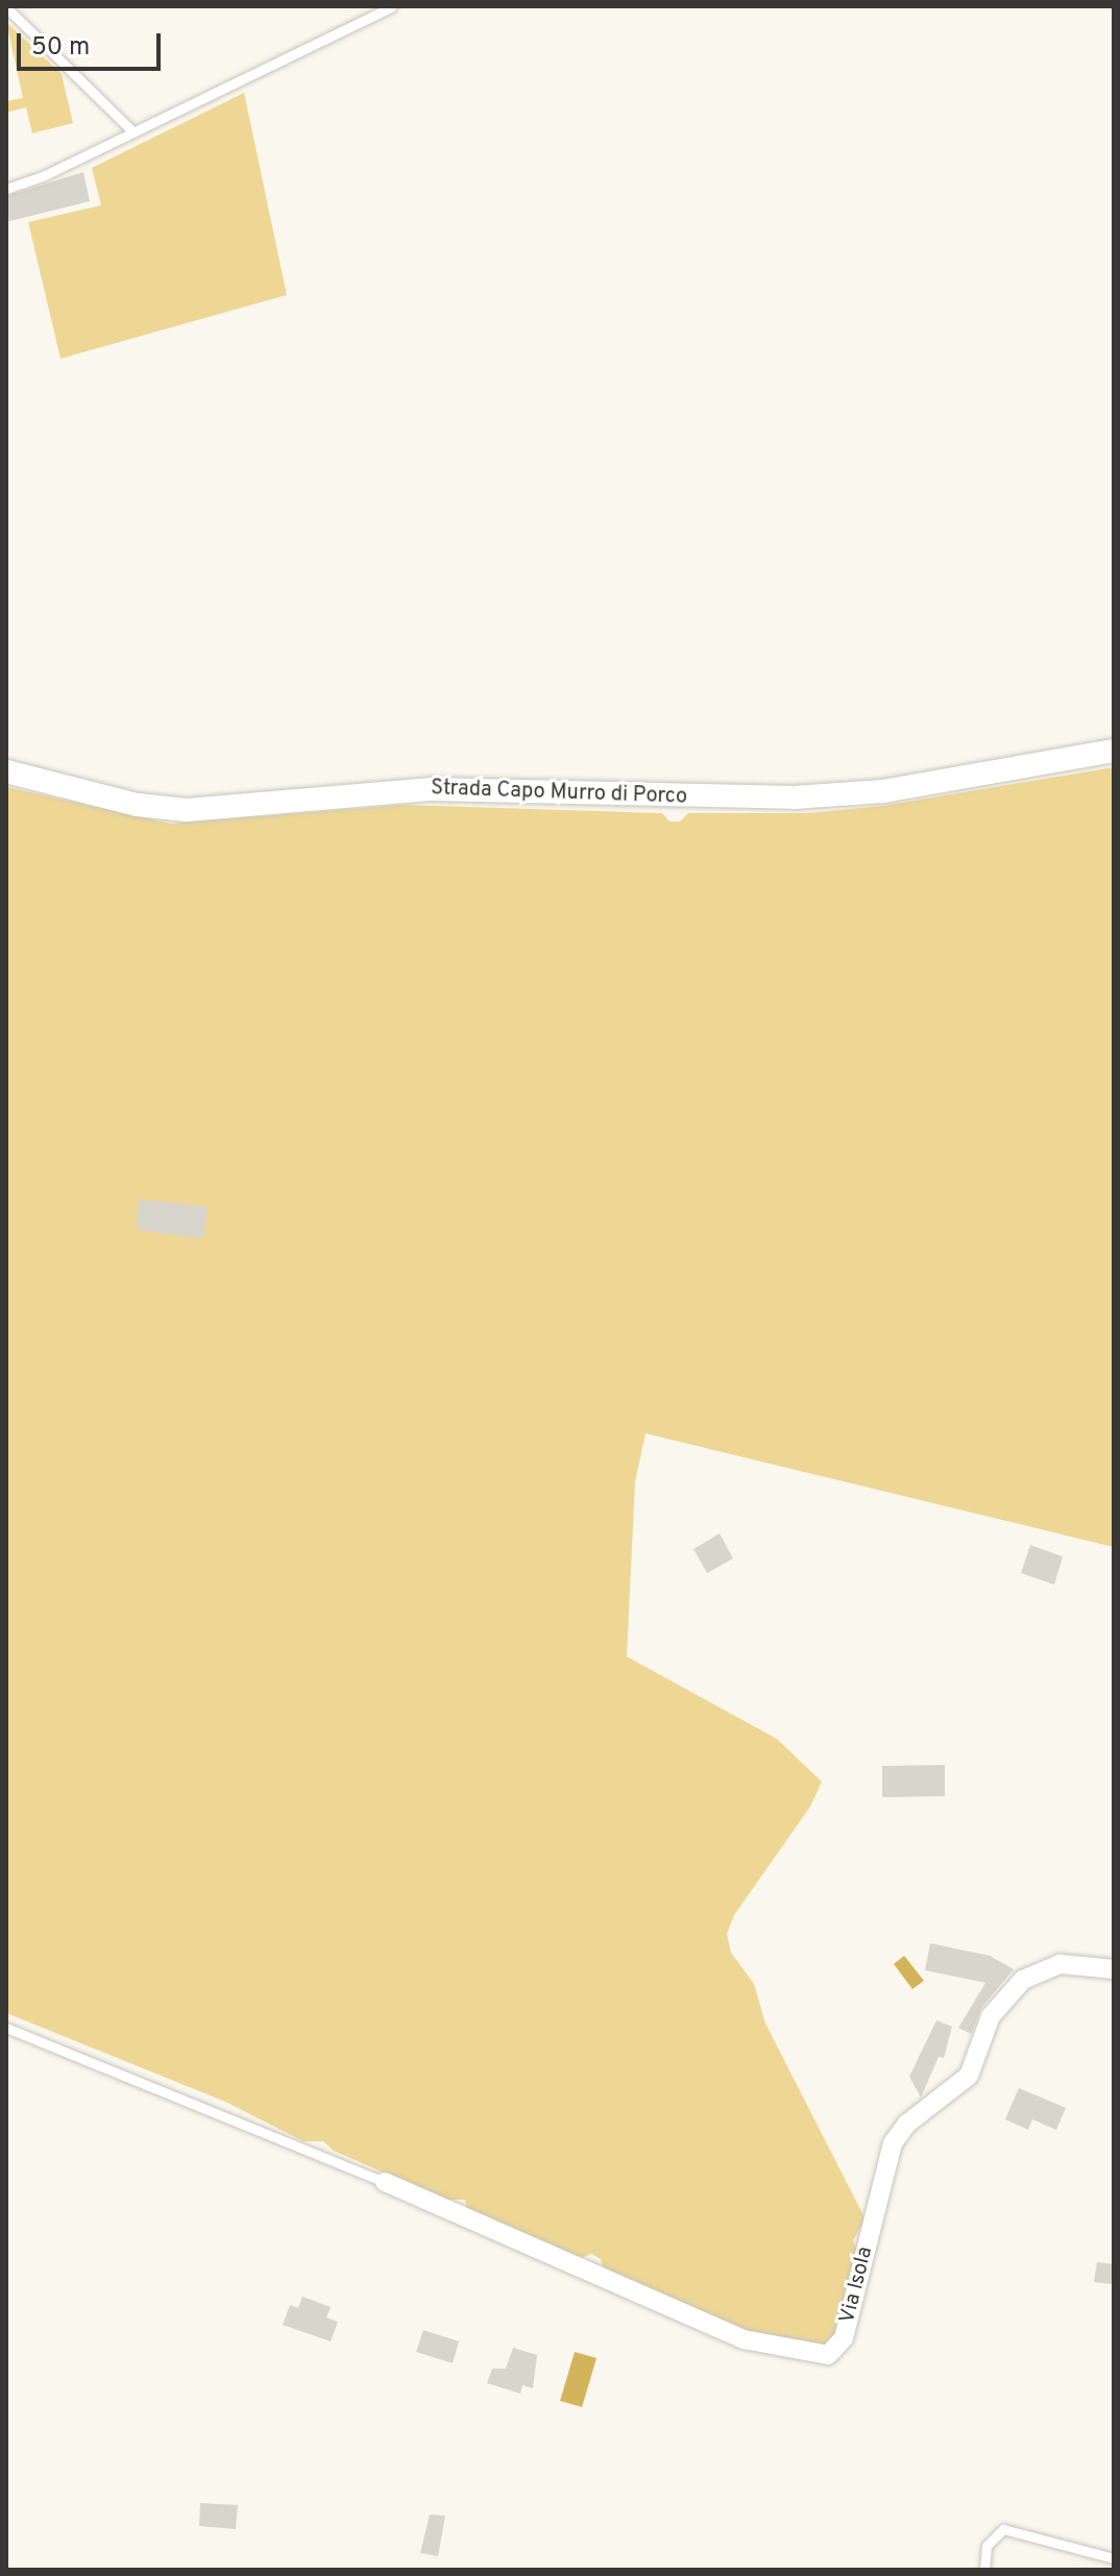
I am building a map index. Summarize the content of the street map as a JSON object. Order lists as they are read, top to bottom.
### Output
{
  "streets": {
    "street": ["Strada Capo Murro di Porco", "Via Isola"]
  },
  "scale_bar": "50 m"
}
